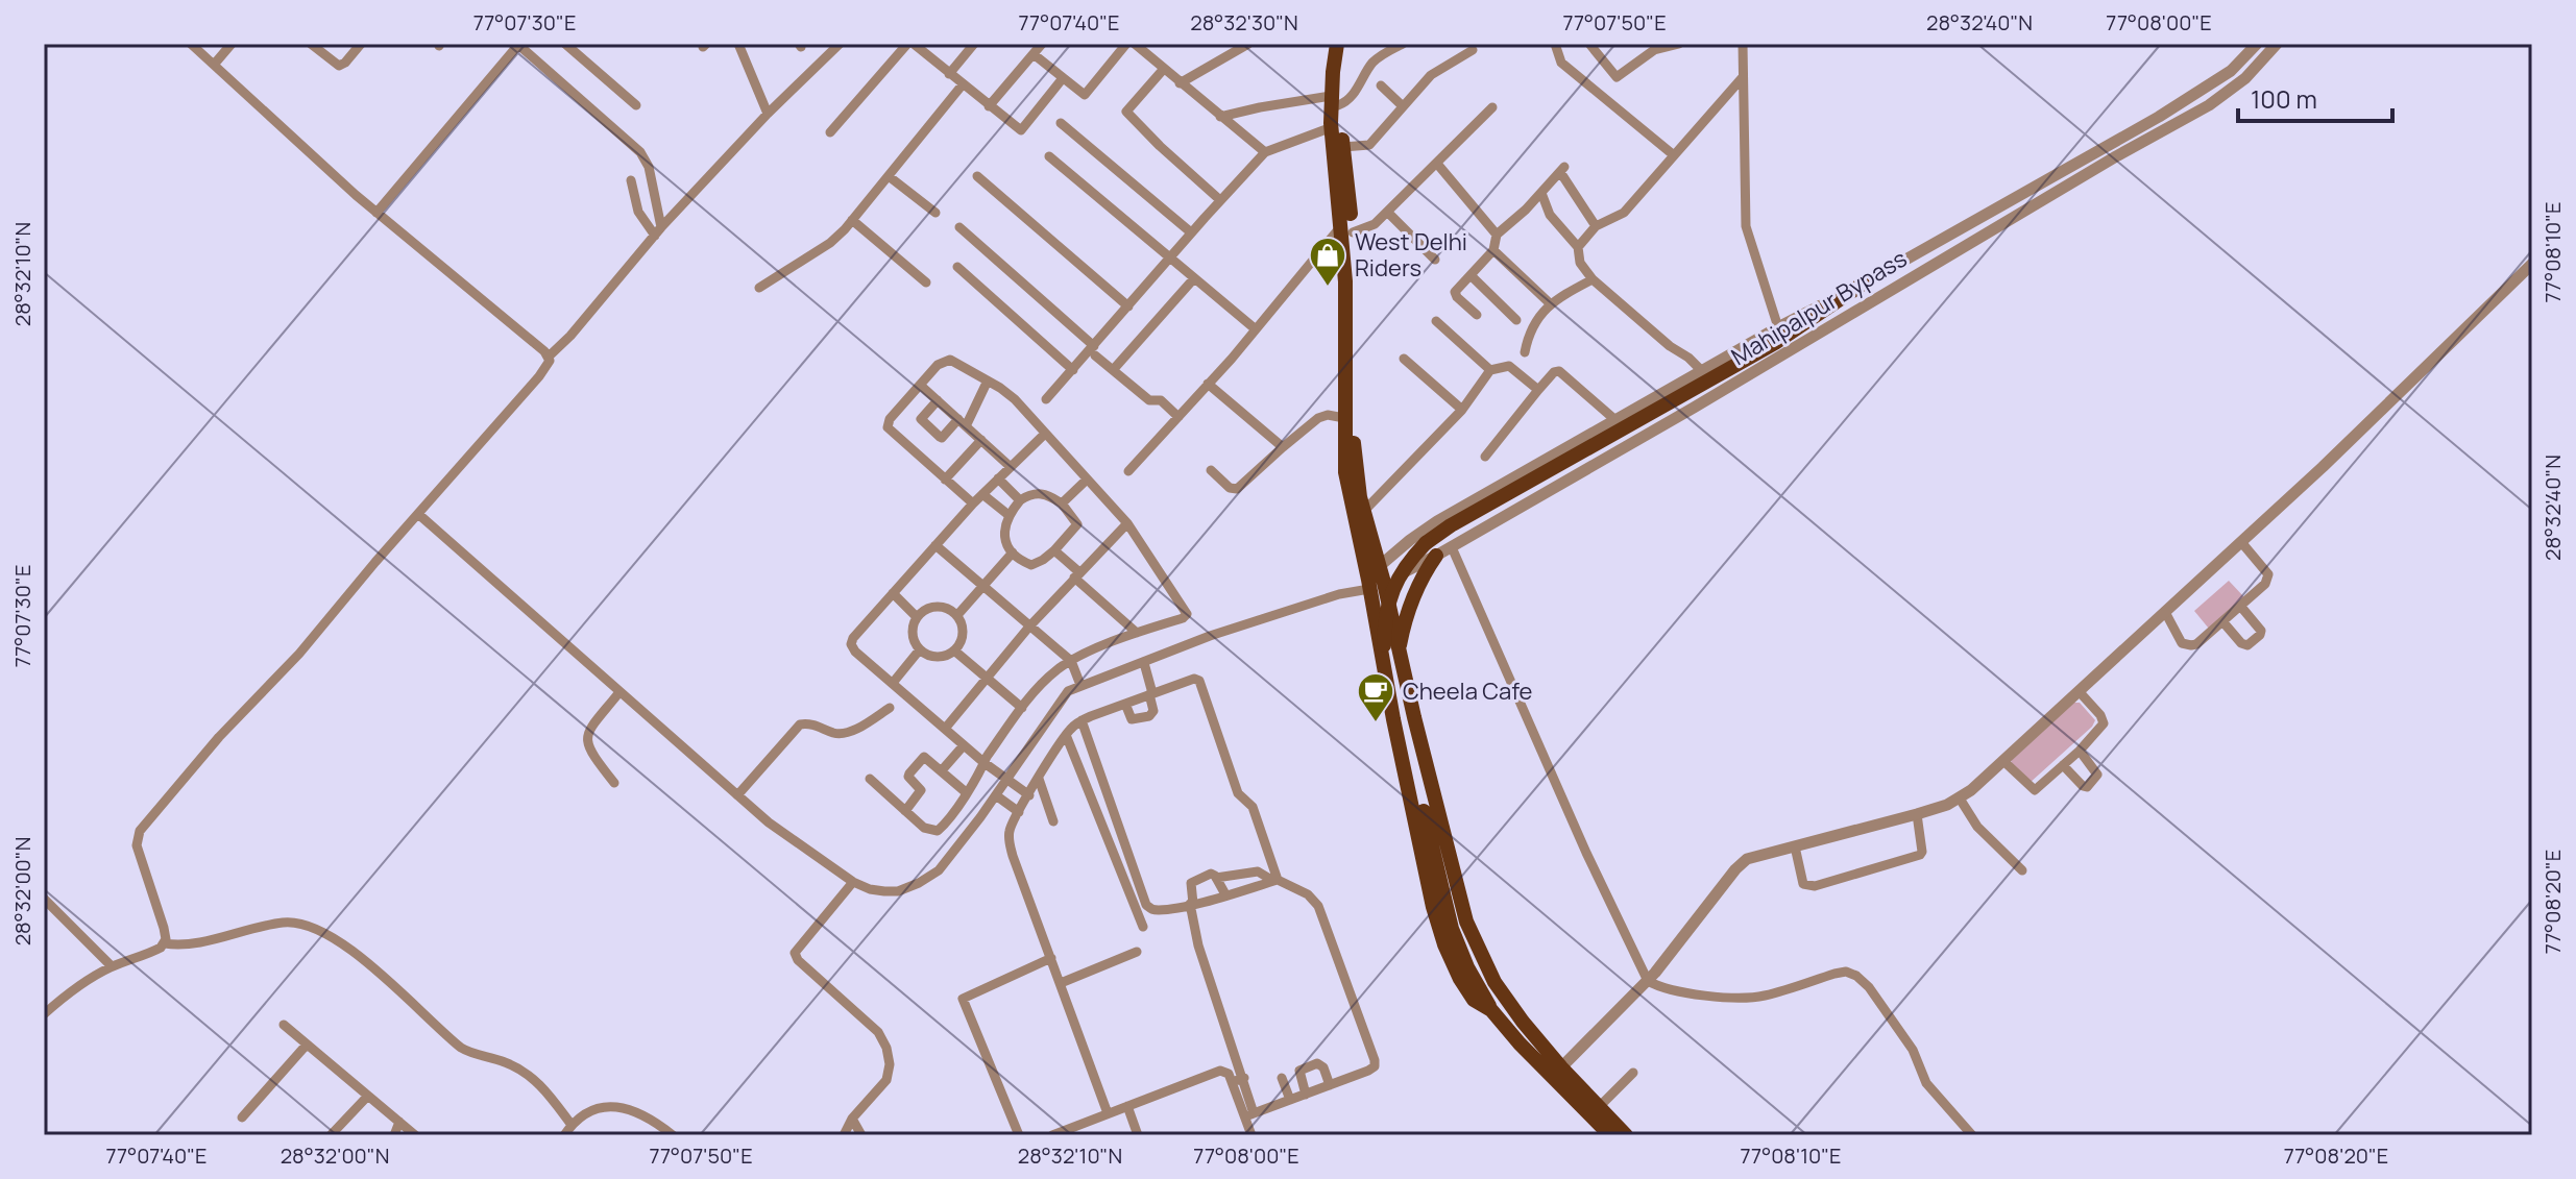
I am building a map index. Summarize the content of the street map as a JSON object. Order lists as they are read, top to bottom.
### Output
{
  "streets": {
    "street": ["Mahipalpur Bypass"]
  },
  "places": {
    "shop": ["West Delhi Riders"],
    "cafe": ["Cheela Cafe"]
  },
  "scale_bar": "100 m",
  "coordinates": [
    "77°07'30\"E",
    "77°07'40\"E",
    "28°32'30\"N",
    "77°07'50\"E",
    "28°32'40\"N",
    "77°08'00\"E",
    "77°08'10\"E",
    "28°32'10\"N",
    "28°32'00\"N",
    "77°08'20\"E"
  ]
}
